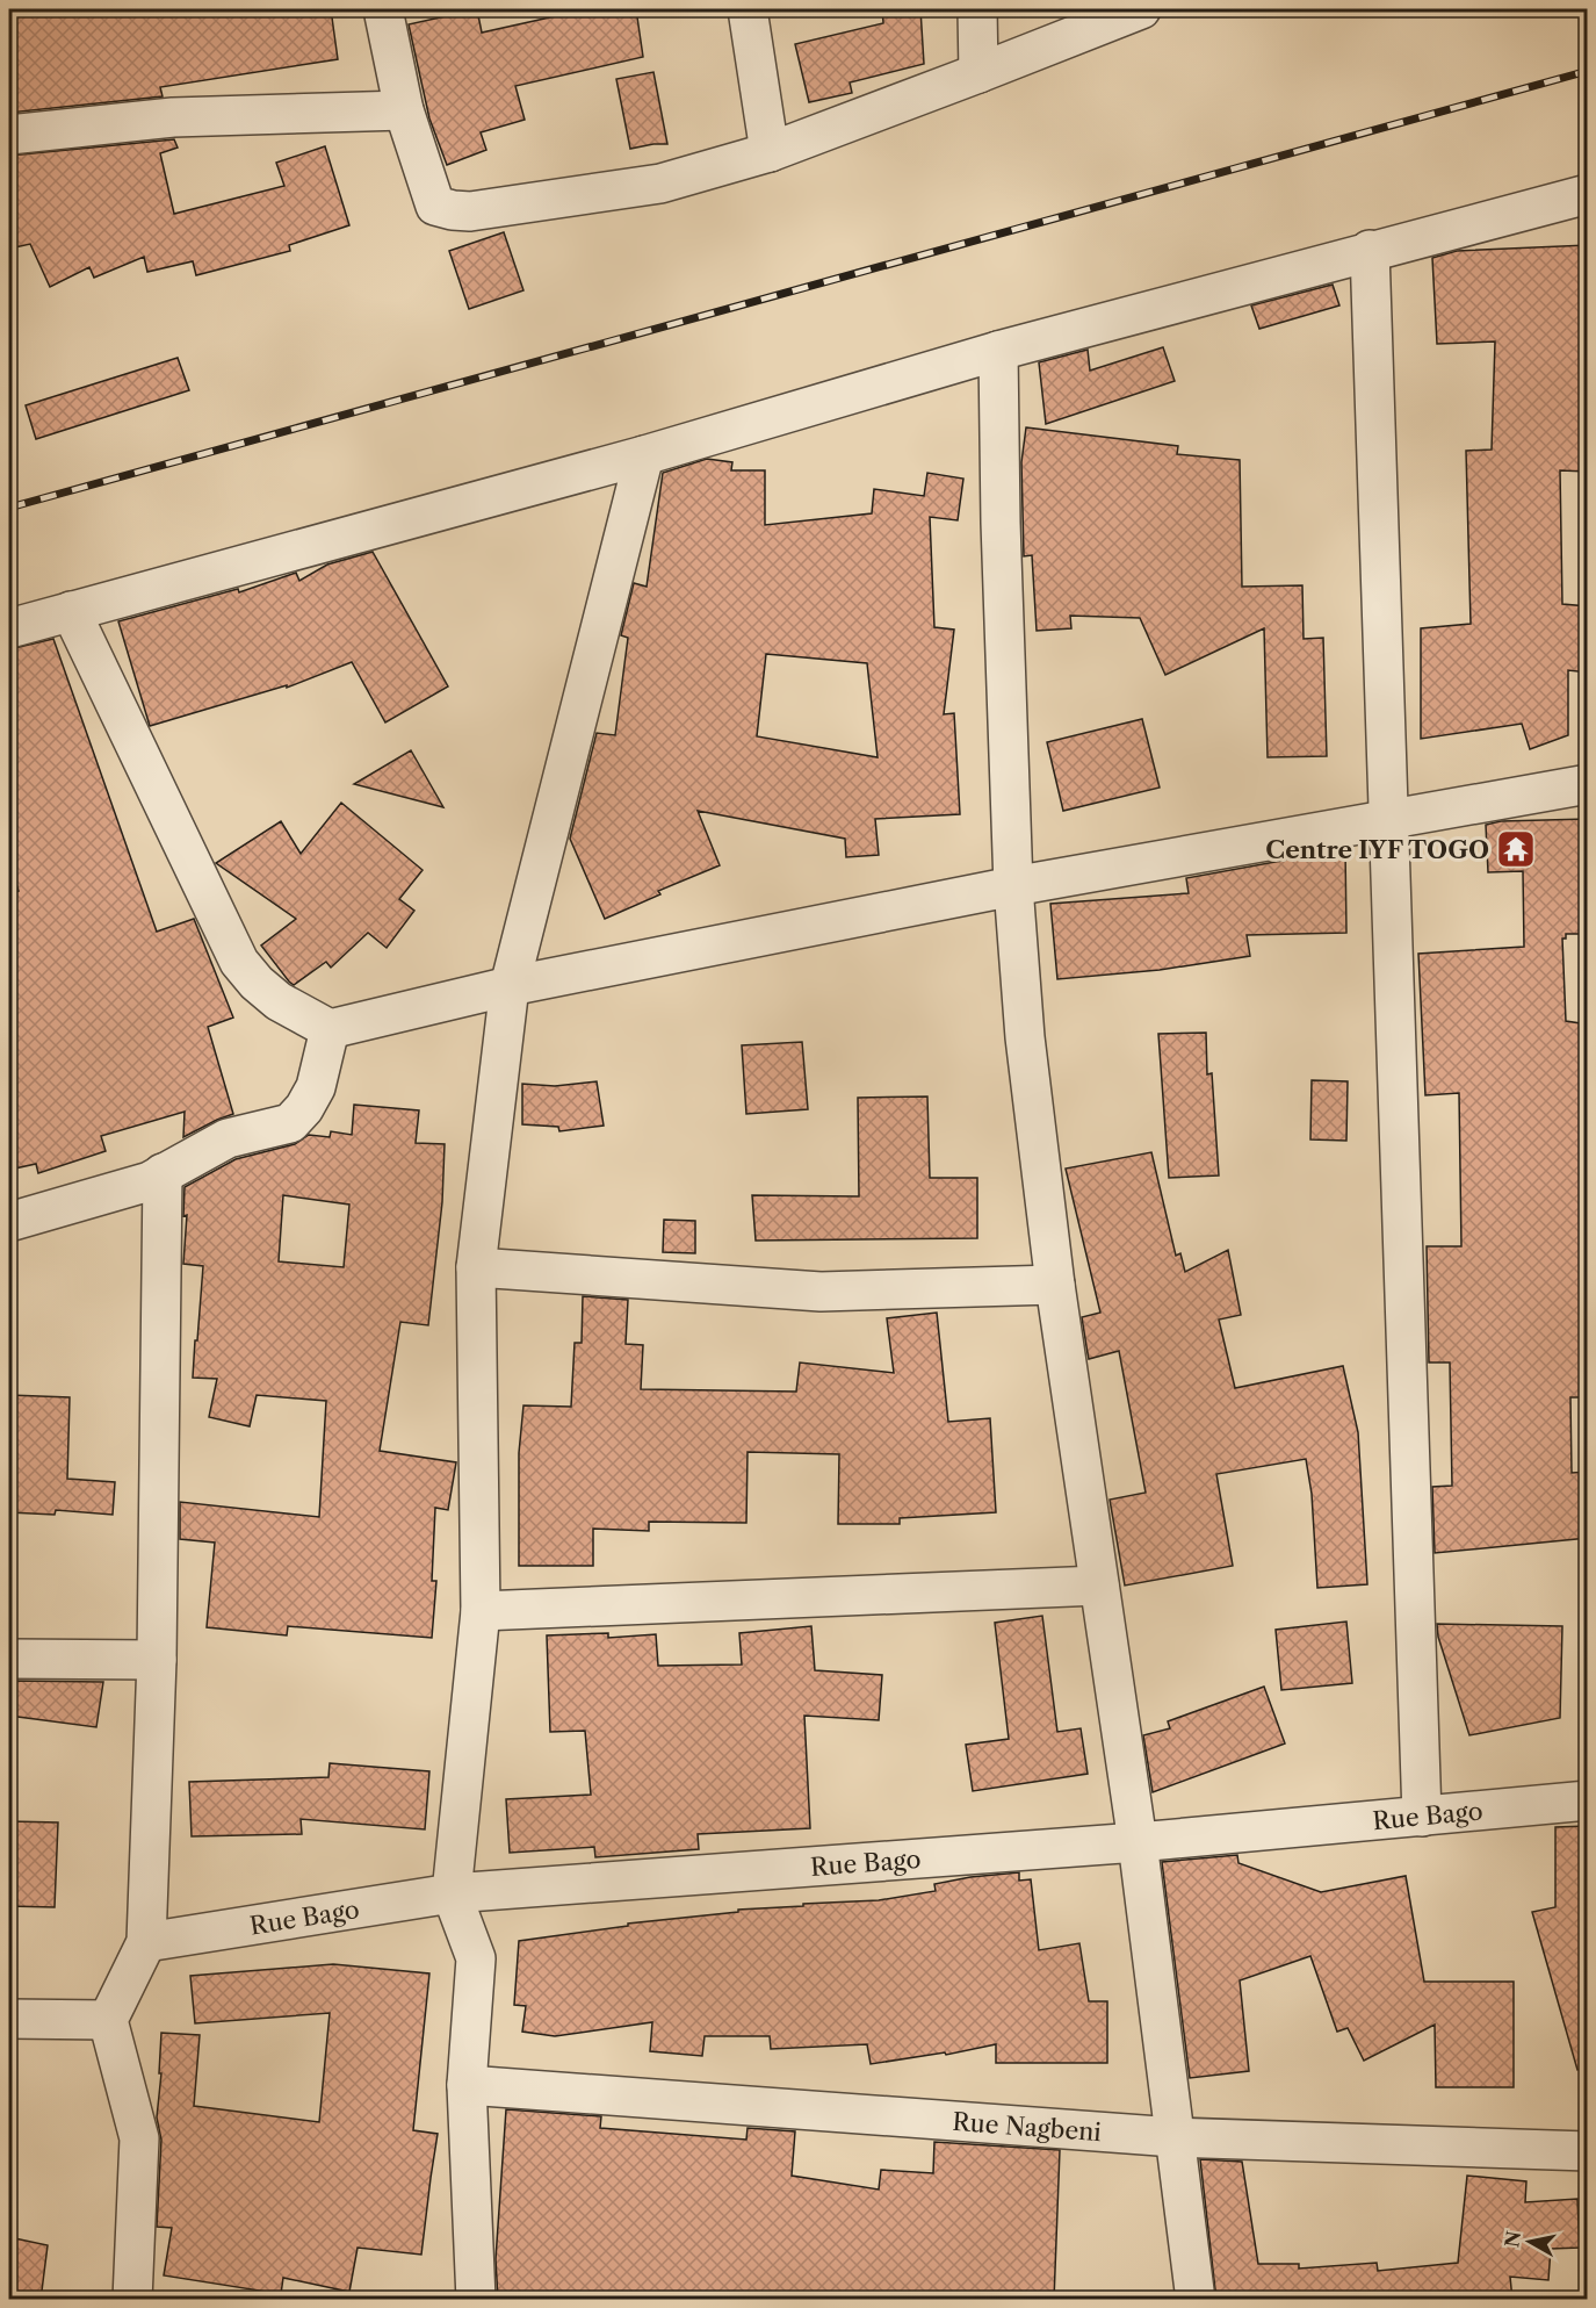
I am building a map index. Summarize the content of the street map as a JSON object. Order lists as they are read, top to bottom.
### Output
{
  "streets": {
    "street": ["Rue Bago", "Rue Nagbeni"]
  },
  "places": {
    "temple": ["Centre IYF TOGO"]
  },
  "north": "left"
}
